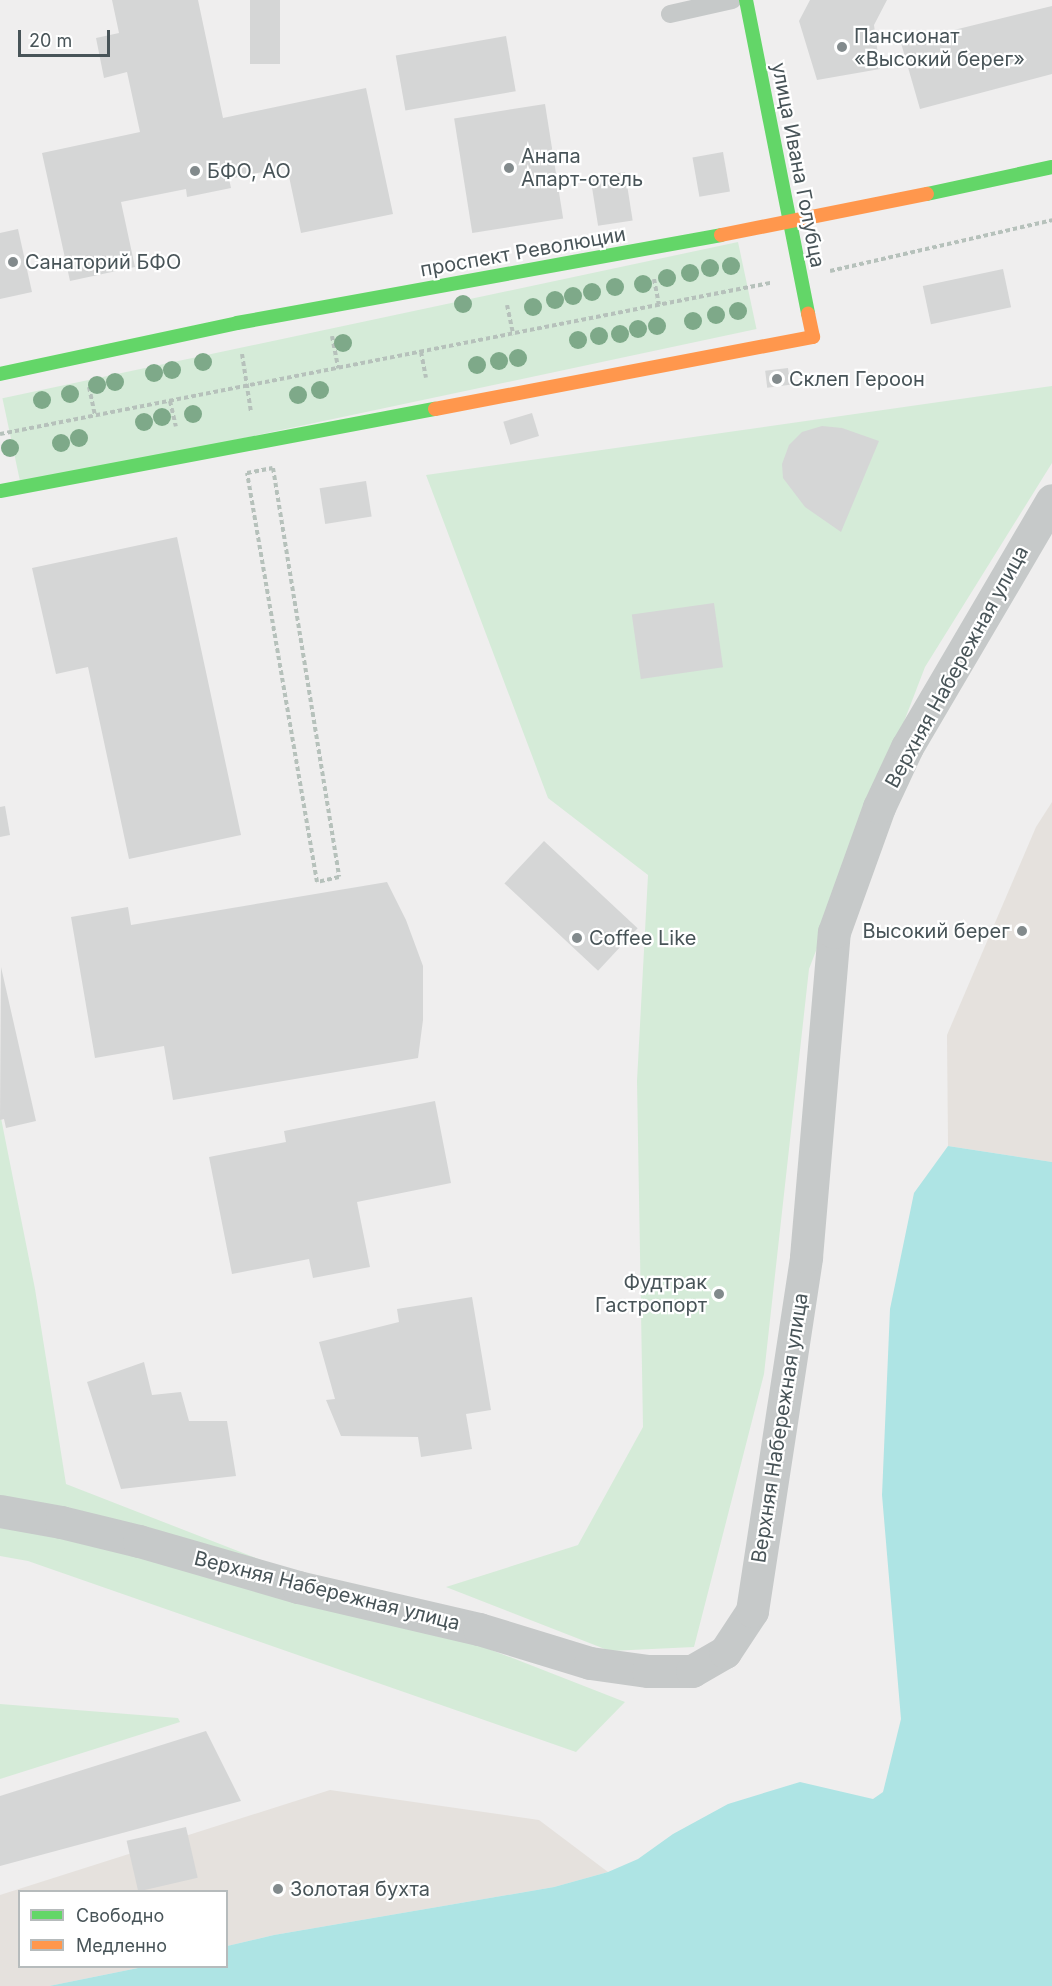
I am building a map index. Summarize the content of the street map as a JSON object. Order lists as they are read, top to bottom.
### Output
{
  "streets": {
    "street": ["улица Ивана Голубца", "проспект Революции", "Верхняя Набережная улица"]
  },
  "crossings": [
    ["улица Ивана Голубца", "проспект Революции"]
  ],
  "places": [
    "Пансионат «Высокий берег»",
    "Анапа Апарт-отель",
    "БФО, АО",
    "Санаторий БФО",
    "Склеп Героон",
    "Высокий берег",
    "Coffee Like",
    "Фудтрак Гастропорт",
    "Золотая бухта"
  ],
  "legend": ["Свободно", "Медленно"],
  "scale_bar": "20 m"
}
